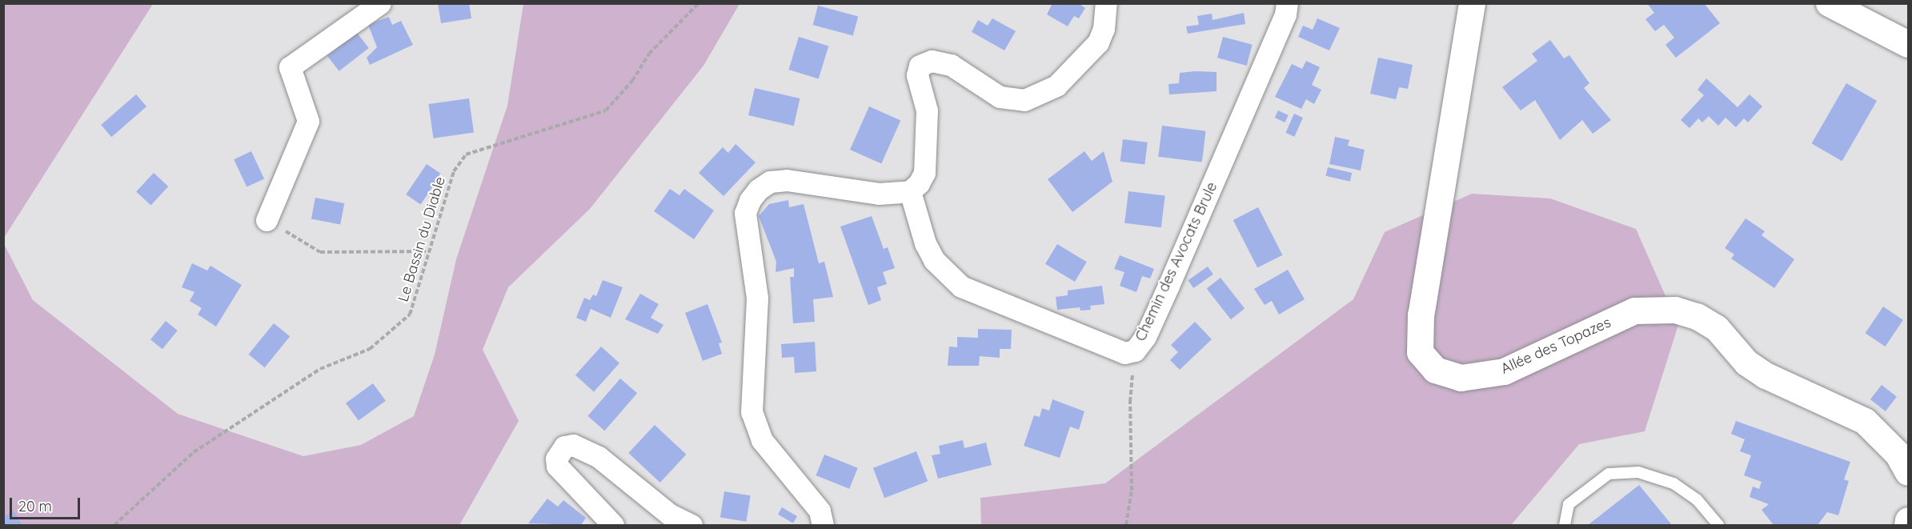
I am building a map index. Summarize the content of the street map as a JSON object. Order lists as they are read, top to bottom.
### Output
{
  "streets": {
    "main road": ["Allée des Topazes"],
    "street": ["Chemin des Avocats Brule"],
    "path": ["Le Bassin du Diable"]
  },
  "scale_bar": "20 m"
}
